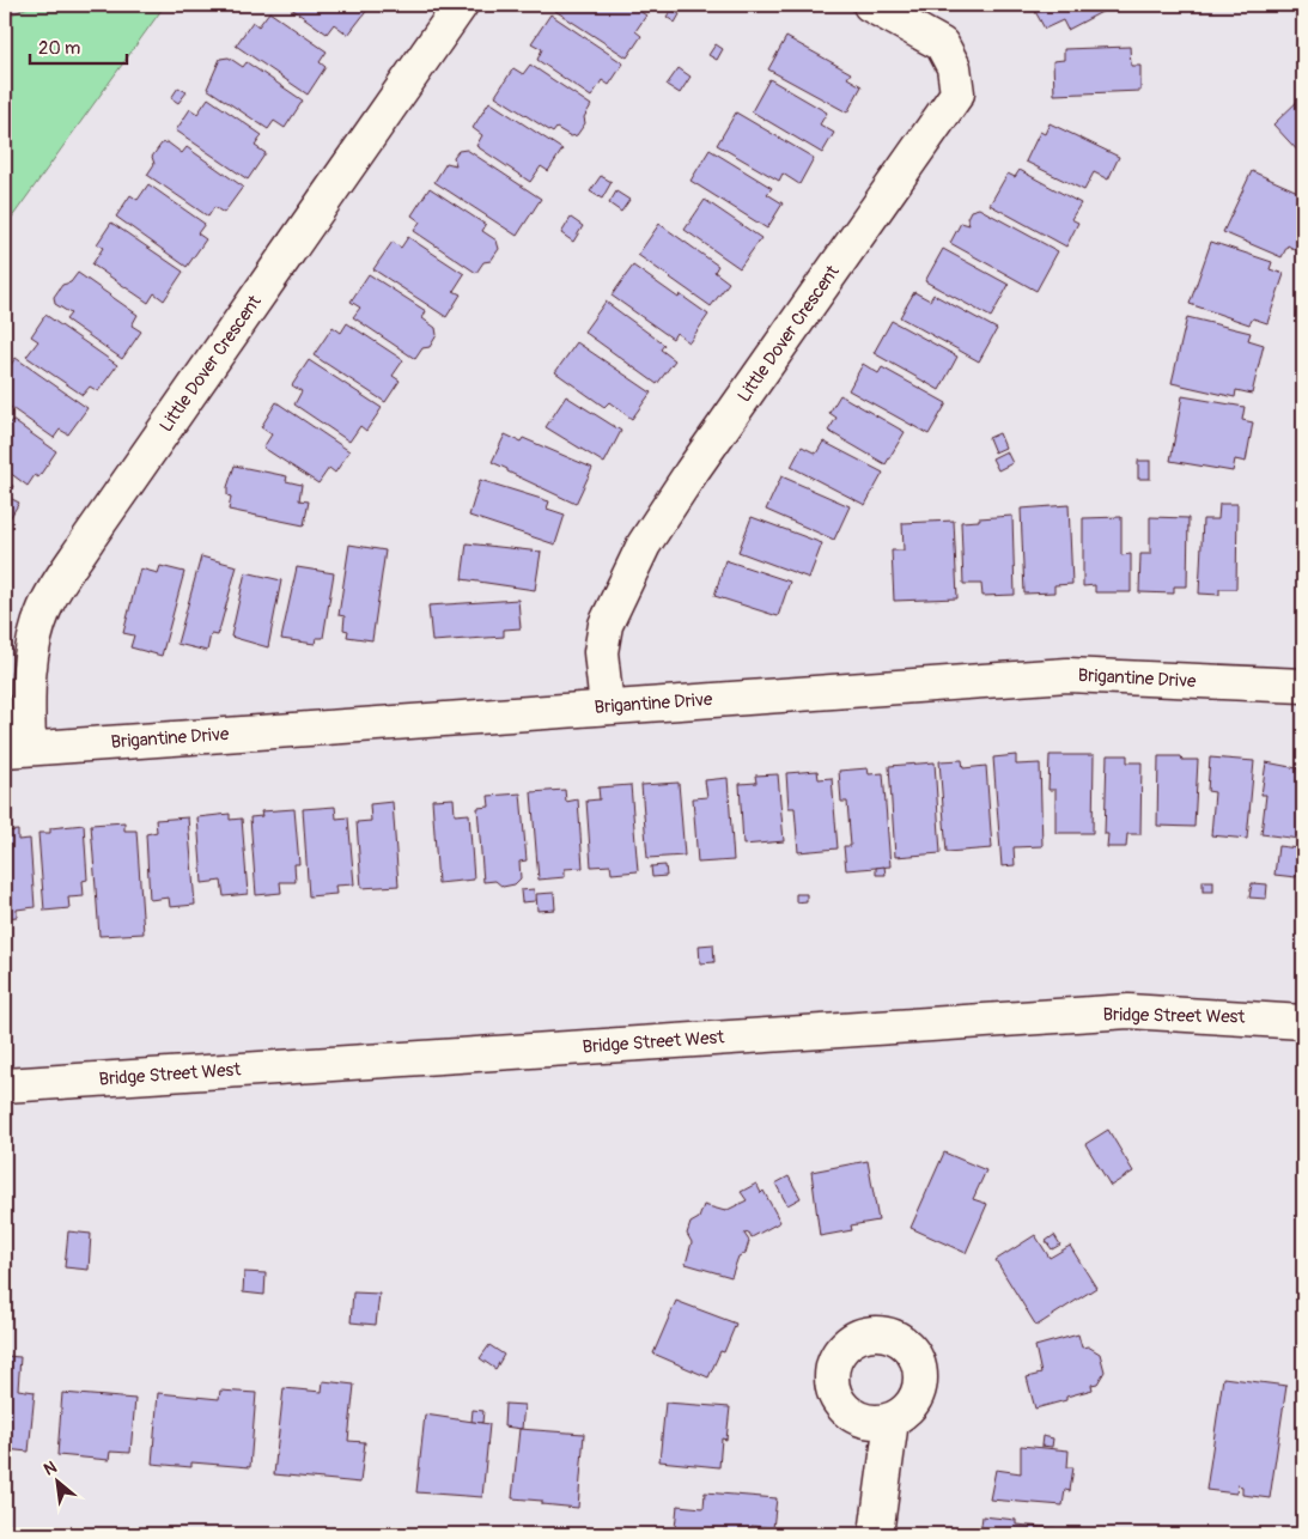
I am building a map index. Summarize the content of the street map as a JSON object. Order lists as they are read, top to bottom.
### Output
{
  "streets": {
    "street": ["Little Dover Crescent", "Brigantine Drive", "Bridge Street West"]
  },
  "crossings": [
    ["Little Dover Crescent", "Brigantine Drive"]
  ],
  "scale_bar": "20 m",
  "north": "top left"
}
